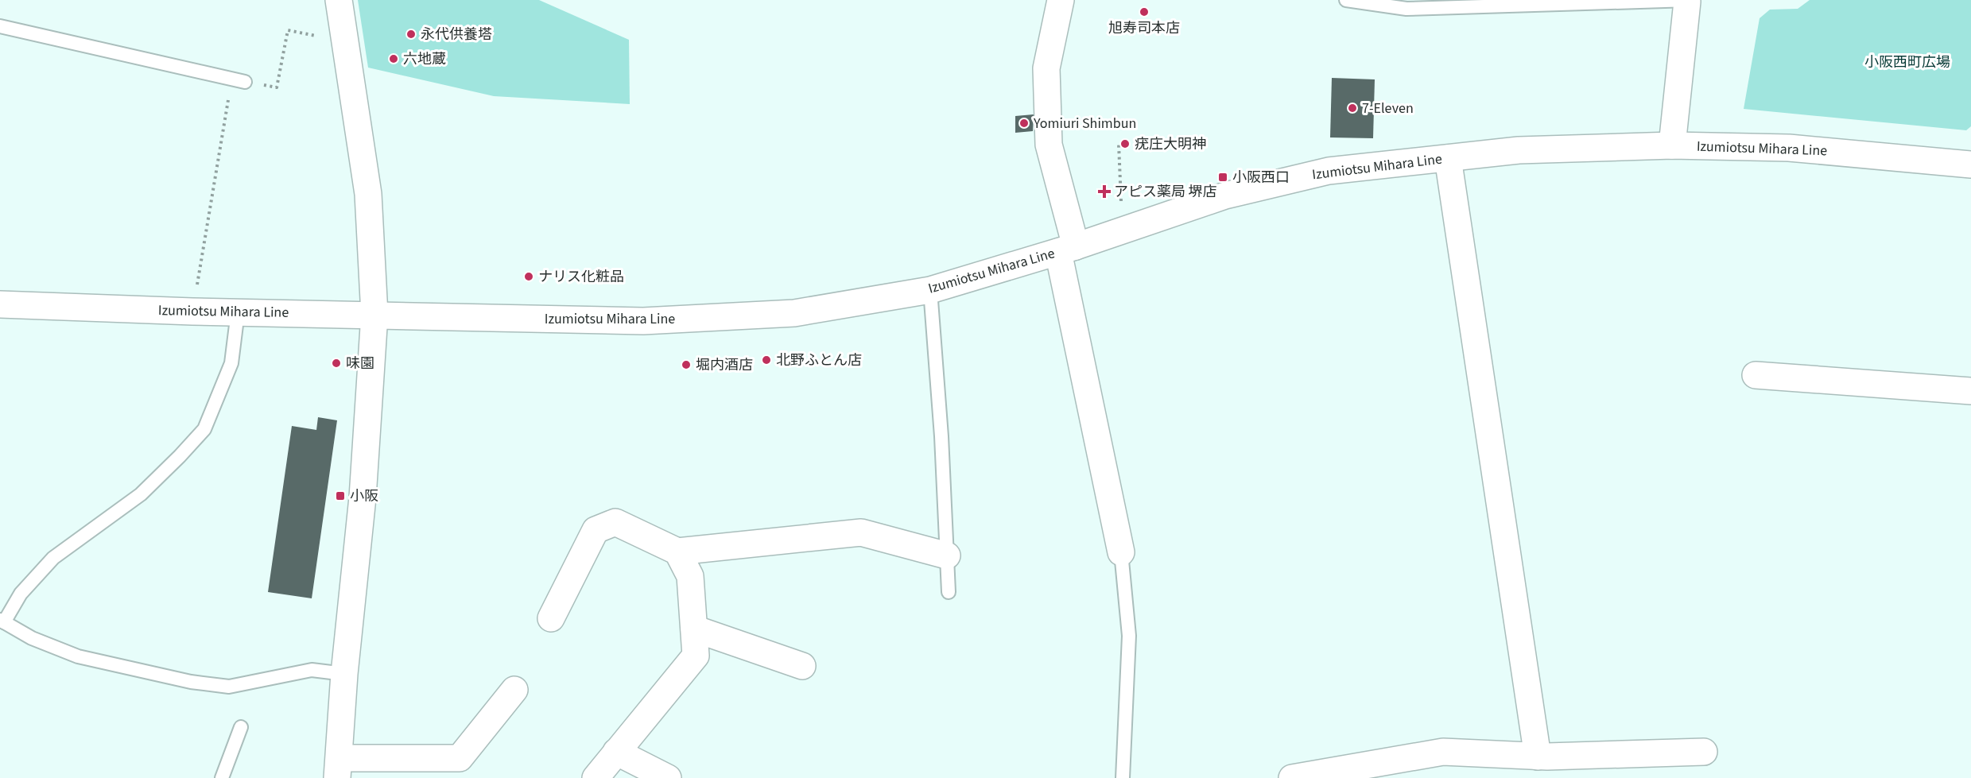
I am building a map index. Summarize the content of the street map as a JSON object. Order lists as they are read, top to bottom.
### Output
{
  "streets": {
    "street": ["Izumiotsu Mihara Line"]
  },
  "parks": ["小阪西町広場"],
  "places": {
    "other": [
      "旭寿司本店",
      "永代供養塔",
      "六地蔵",
      "7-Eleven",
      "Yomiuri Shimbun",
      "疣庄大明神",
      "ナリス化粧品",
      "北野ふとん店",
      "味園",
      "堀内酒店"
    ],
    "transit": ["小阪西口", "小阪"],
    "health": ["アピス薬局 堺店"]
  }
}
